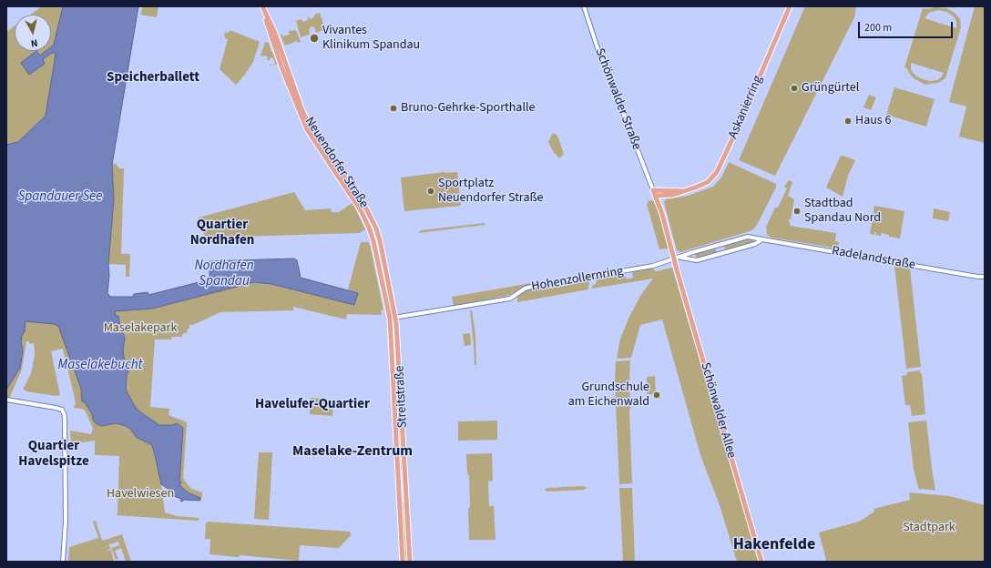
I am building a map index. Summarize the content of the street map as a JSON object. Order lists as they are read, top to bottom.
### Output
{
  "streets": {
    "main road": [
      "Askanierring",
      "Neuendorfer Straße",
      "Streitstraße",
      "Schönwalder Allee"
    ],
    "street": ["Schönwalder Straße", "Radelandstraße", "Hohenzollernring"]
  },
  "crossings": [
    ["Schönwalder Straße", "Askanierring"],
    ["Schönwalder Straße", "Schönwalder Allee"],
    ["Askanierring", "Schönwalder Allee"],
    ["Neuendorfer Straße", "Streitstraße"],
    ["Radelandstraße", "Hohenzollernring"],
    ["Hohenzollernring", "Streitstraße"],
    ["Hohenzollernring", "Schönwalder Allee"]
  ],
  "districts": [
    "Speicherballett",
    "Quartier Nordhafen",
    "Havelufer-Quartier",
    "Quartier Havelspitze",
    "Maselake-Zentrum",
    "Hakenfelde"
  ],
  "water": ["Spandauer See", "Nordhafen Spandau", "Maselakebucht"],
  "parks": ["Maselakepark", "Havelwiesen", "Stadtpark"],
  "places": [
    "Vivantes Klinikum Spandau",
    "Grüngürtel",
    "Bruno-Gehrke-Sporthalle",
    "Haus 6",
    "Sportplatz Neuendorfer Straße",
    "Stadtbad Spandau Nord",
    "Grundschule am Eichenwald"
  ],
  "scale_bar": "200 m",
  "north": "bottom"
}
